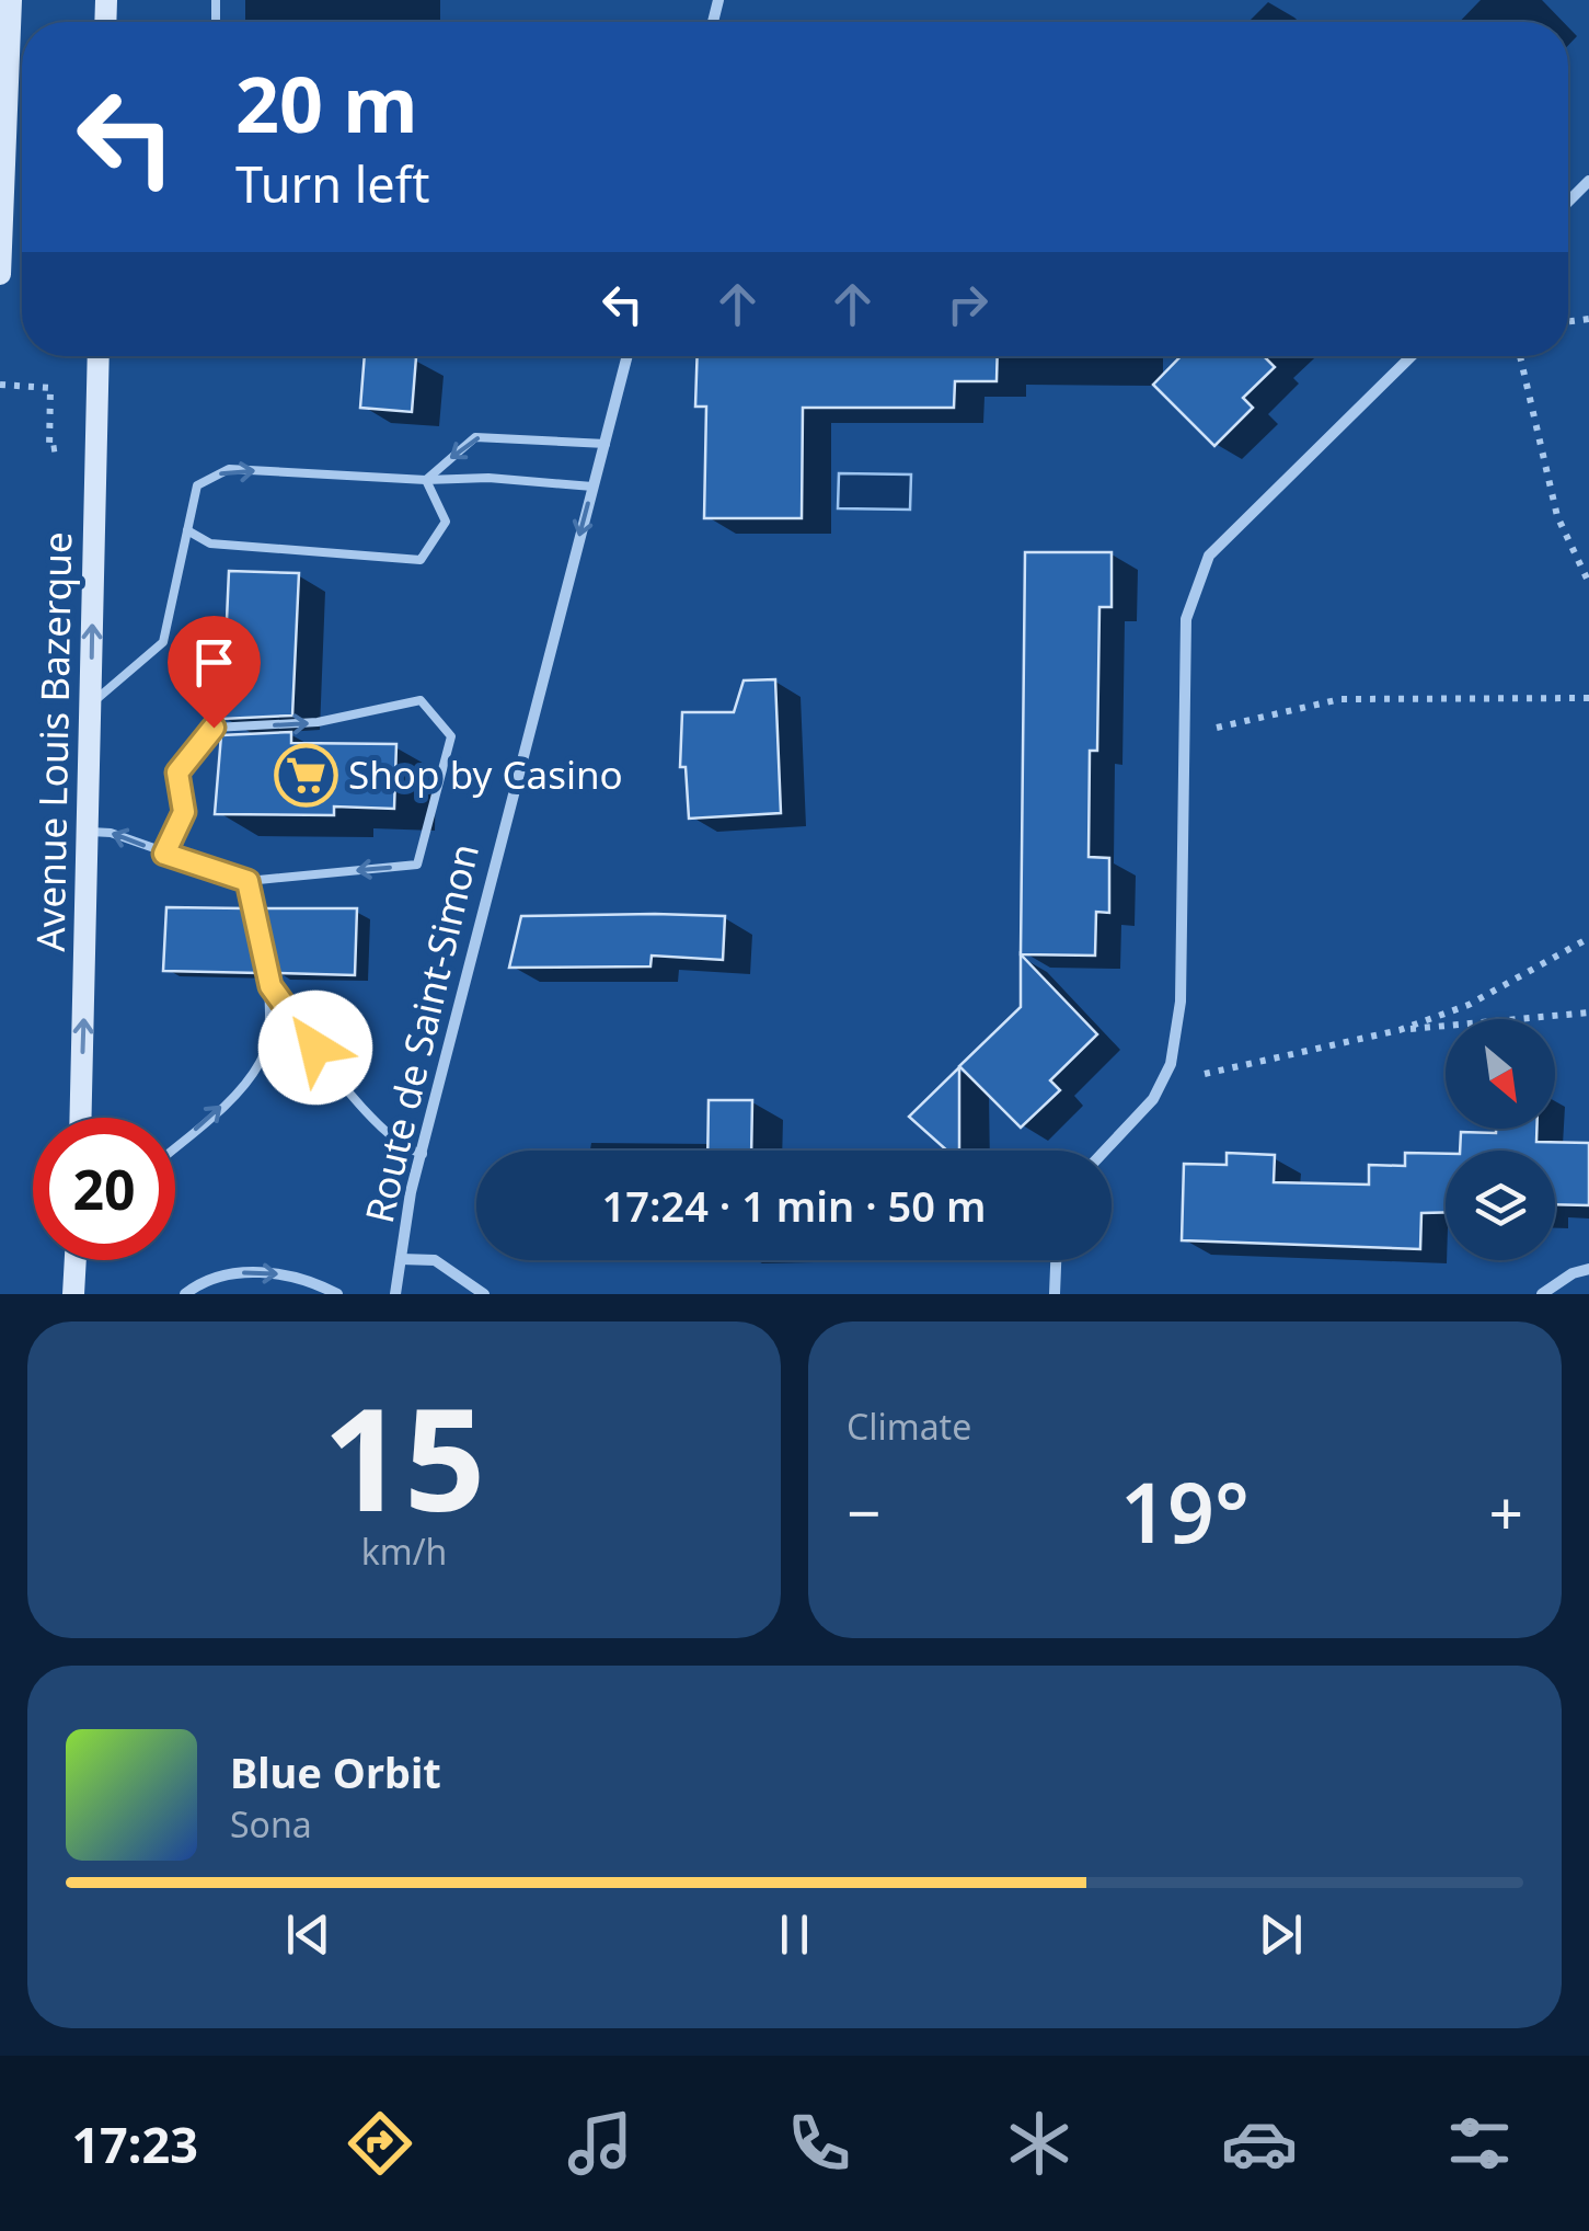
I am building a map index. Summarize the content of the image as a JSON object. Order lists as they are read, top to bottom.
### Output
{
  "streets": {
    "main road": ["Avenue Louis Bazerque"],
    "street": ["Route de Saint-Simon"]
  },
  "one_way": ["Avenue Louis Bazerque", "Route de Saint-Simon"],
  "places": {
    "supermarket": ["Shop by Casino"]
  },
  "north": "bottom right",
  "page": {
    "turn": ["20 m", "Turn left"],
    "limit": "20",
    "trip": "17:24 · 1 min · 50 m",
    "tile": [
      ["15", "km/h"],
      "Climate"
    ],
    "heat": ["−", "19°", "+"],
    "song": ["Blue Orbit", "Sona"],
    "tabs": "17:23"
  }
}
